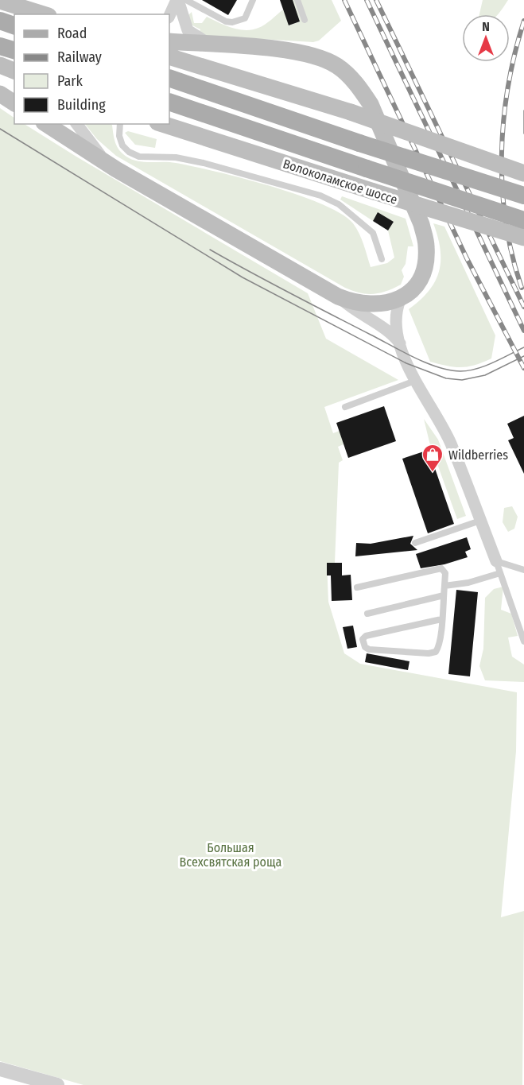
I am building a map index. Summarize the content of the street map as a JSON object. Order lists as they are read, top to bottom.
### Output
{
  "streets": {
    "main road": ["Волоколамское шоссе"]
  },
  "parks": ["Большая Всехсвятская роща"],
  "places": {
    "shop": ["Wildberries"]
  },
  "legend": [
    "Road",
    "Railway",
    "Park",
    "Building"
  ],
  "north": "top"
}
